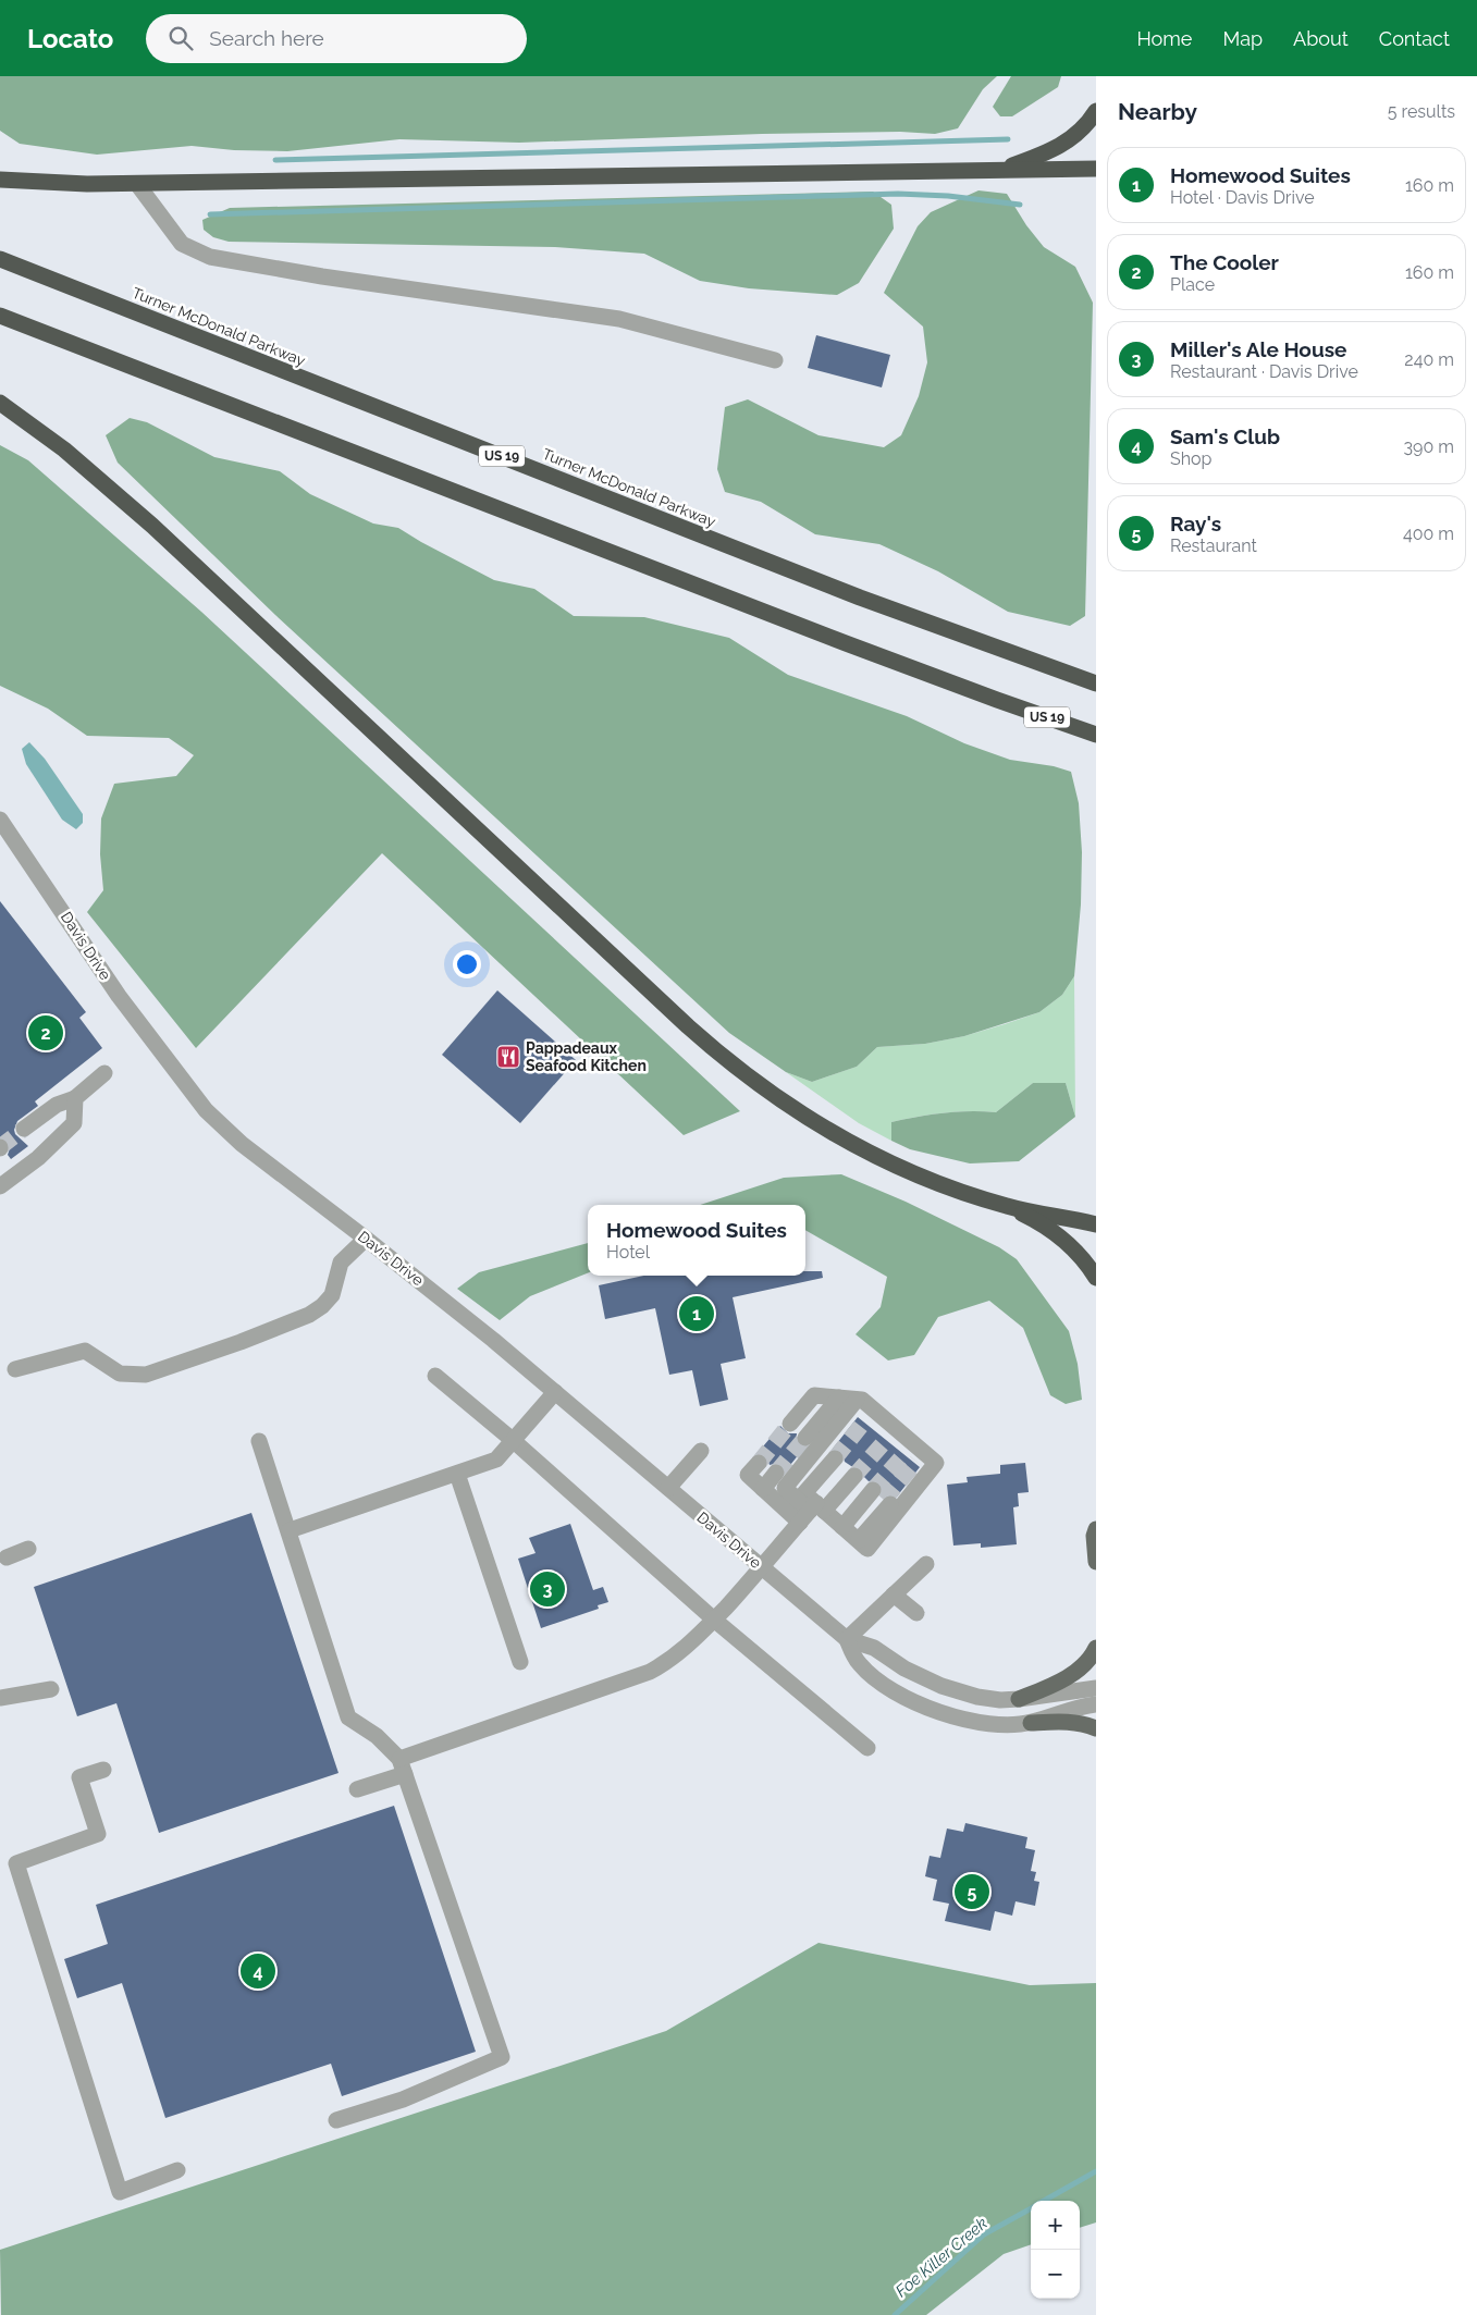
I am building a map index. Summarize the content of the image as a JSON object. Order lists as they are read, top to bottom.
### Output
{
  "streets": {
    "highway": ["Turner McDonald Parkway", "US 19"],
    "street": ["Davis Drive"]
  },
  "water": ["Foe Killer Creek"],
  "places": {
    "restaurant": ["Pappadeaux Seafood Kitchen"]
  },
  "page": {
    "header": "Locato",
    "search": "Search here",
    "nav": [
      "Home",
      "Map",
      "About",
      "Contact"
    ],
    "heading": ["Nearby", "5 results"],
    "list": [
      {
        "mark": "1",
        "name": "Homewood Suites",
        "note": "Hotel · Davis Drive",
        "value": "160 m"
      },
      {
        "mark": "2",
        "name": "The Cooler",
        "note": "Place",
        "value": "160 m"
      },
      {
        "mark": "3",
        "name": "Miller's Ale House",
        "note": "Restaurant · Davis Drive",
        "value": "240 m"
      },
      {
        "mark": "4",
        "name": "Sam's Club",
        "note": "Shop",
        "value": "390 m"
      },
      {
        "mark": "5",
        "name": "Ray's",
        "note": "Restaurant",
        "value": "400 m"
      }
    ],
    "pins": [
      "2",
      "1",
      "3",
      "5",
      "4"
    ],
    "popup": ["Homewood Suites", "Hotel"],
    "map_buttons": ["+", "−"]
  }
}
